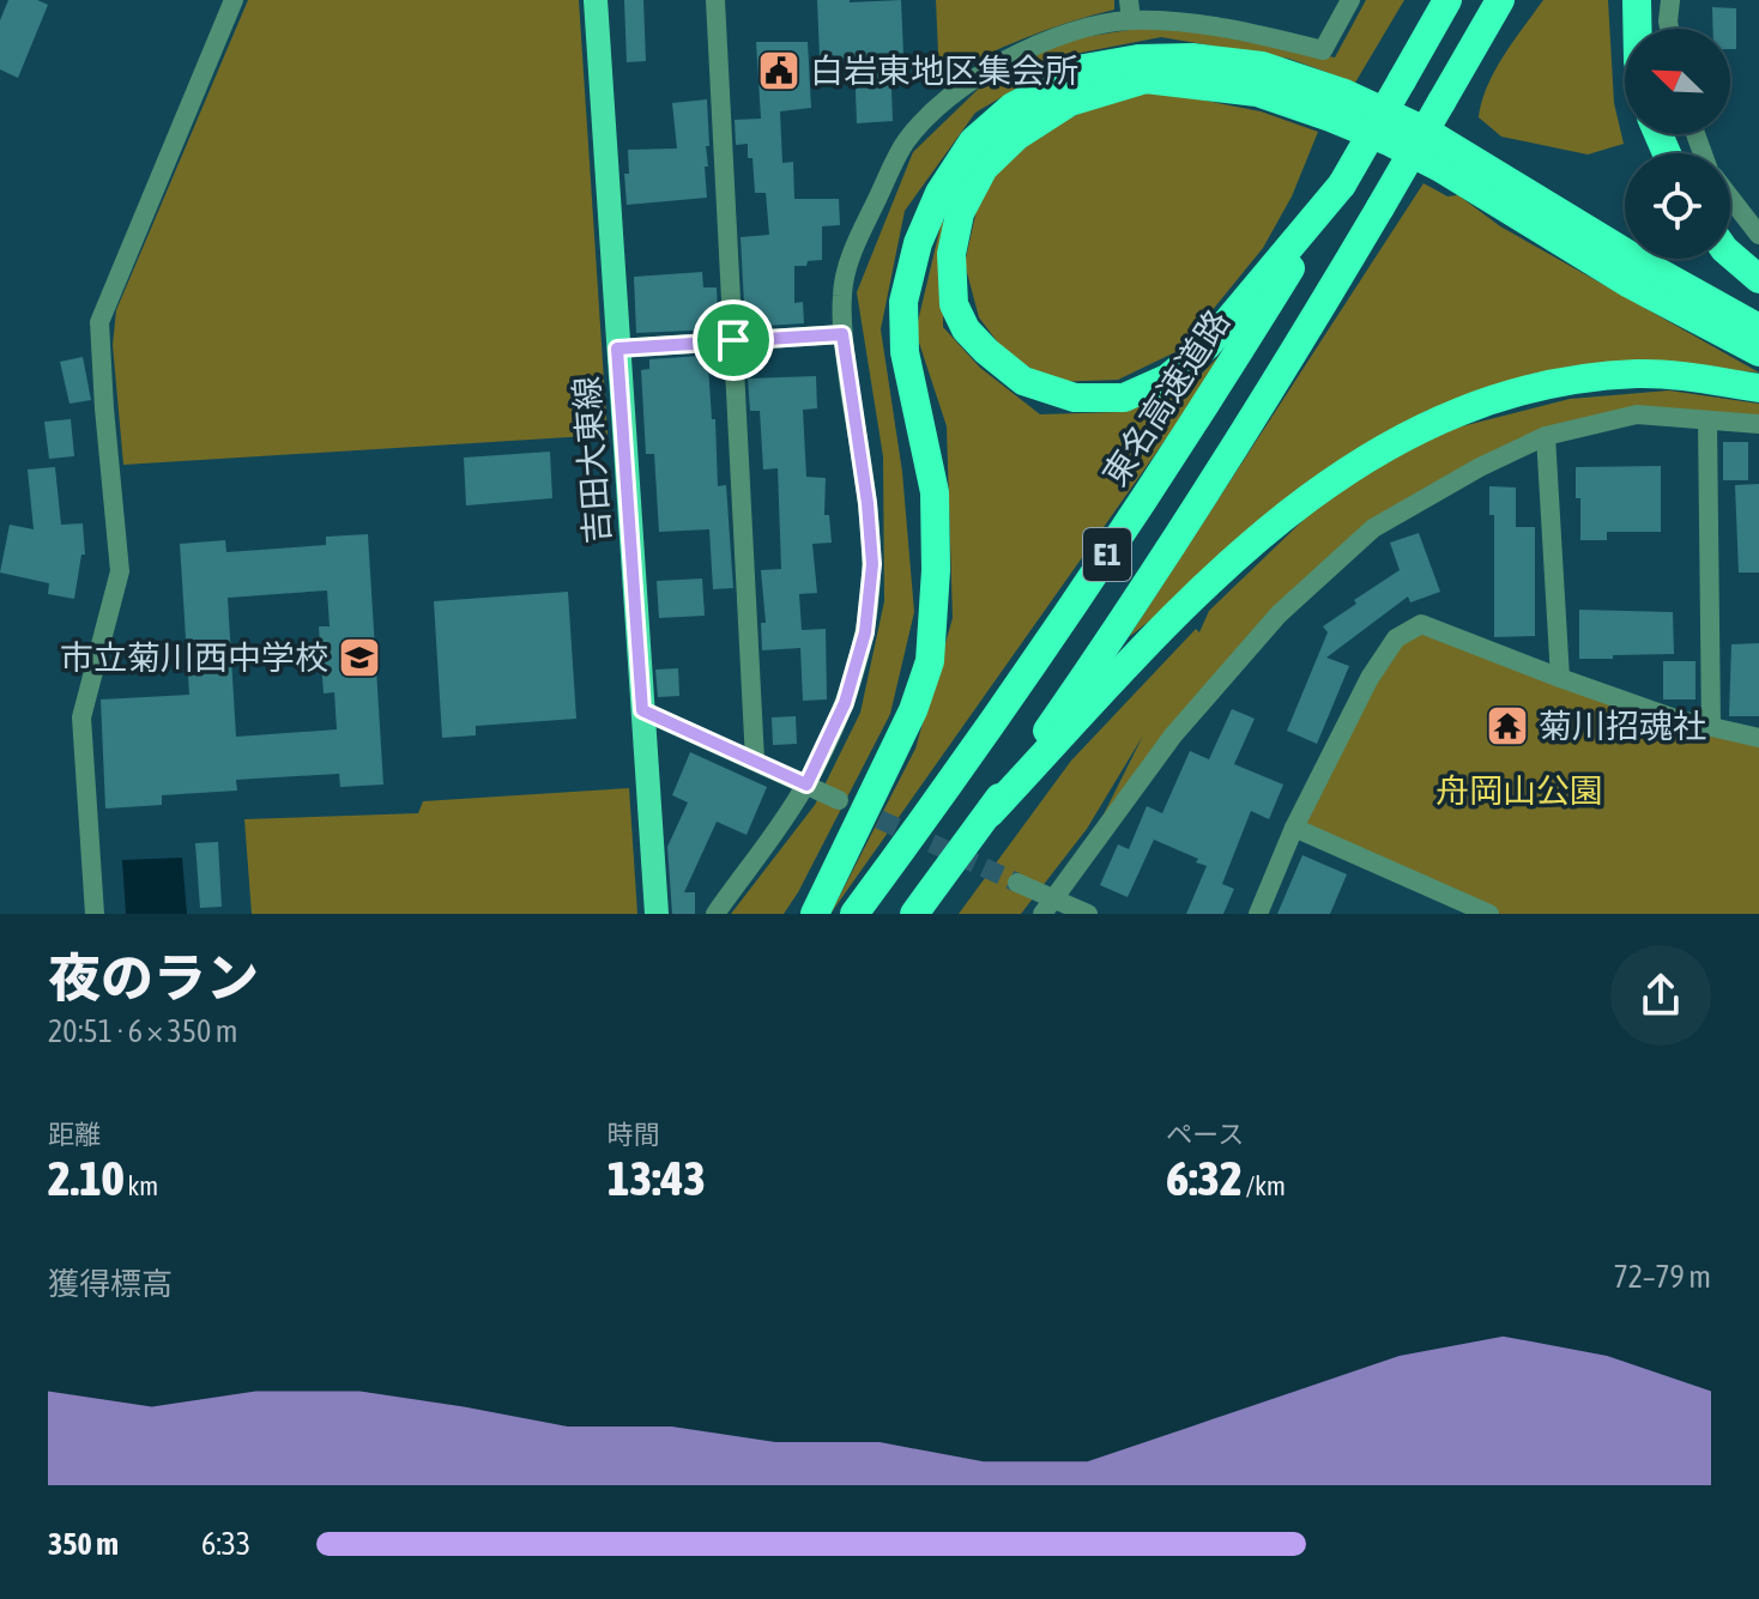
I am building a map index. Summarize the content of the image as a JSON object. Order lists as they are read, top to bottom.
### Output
{
  "streets": {
    "highway": ["東名高速道路", "E1"],
    "main road": ["吉田大東線"]
  },
  "parks": ["舟岡山公園"],
  "places": {
    "public building": ["白岩東地区集会所"],
    "school or university": ["市立菊川西中学校"],
    "temple": ["菊川招魂社"]
  },
  "north": "top left",
  "page": {
    "heading": ["夜のラン", "20:51 · 6 × 350 m"],
    "stats": [
      ["距離", "2.10 km"],
      ["時間", "13:43"],
      ["ペース", "6:32 /km"]
    ],
    "chart": ["獲得標高", "72–79 m"],
    "list": [
      {
        "name": "350 m",
        "note": "6:33"
      }
    ]
  }
}
